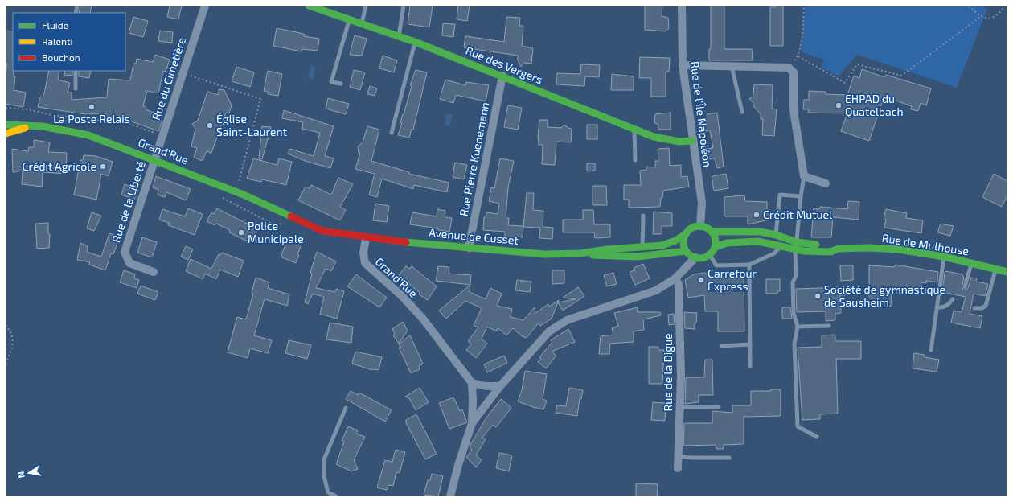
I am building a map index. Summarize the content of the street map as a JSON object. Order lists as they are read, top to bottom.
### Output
{
  "streets": {
    "main road": [
      "Rue des Vergers",
      "Grand'Rue",
      "Avenue de Cusset",
      "Rue de Mulhouse"
    ],
    "street": [
      "Rue du Cimetière",
      "Rue de l'Île Napoléon",
      "Rue Pierre Kuenemann",
      "Rue de la Liberté",
      "Rue de la Digue"
    ]
  },
  "crossings": [
    ["Rue des Vergers", "Rue de l'Île Napoléon"],
    ["Rue des Vergers", "Rue Pierre Kuenemann"],
    ["Rue du Cimetière", "Grand'Rue"],
    ["Rue du Cimetière", "Rue de la Liberté"],
    ["Rue de l'Île Napoléon", "Avenue de Cusset"],
    ["Rue de l'Île Napoléon", "Rue de Mulhouse"],
    ["Grand'Rue", "Rue de la Liberté"],
    ["Grand'Rue", "Avenue de Cusset"],
    ["Rue Pierre Kuenemann", "Avenue de Cusset"],
    ["Avenue de Cusset", "Rue de Mulhouse"]
  ],
  "places": [
    "EHPAD du Quatelbach",
    "La Poste Relais",
    "Église Saint-Laurent",
    "Crédit Agricole",
    "Crédit Mutuel",
    "Police Municipale",
    "Carrefour Express",
    "Société de gymnastique de Sausheim"
  ],
  "legend": ["Fluide", "Ralenti", "Bouchon"],
  "north": "left"
}
